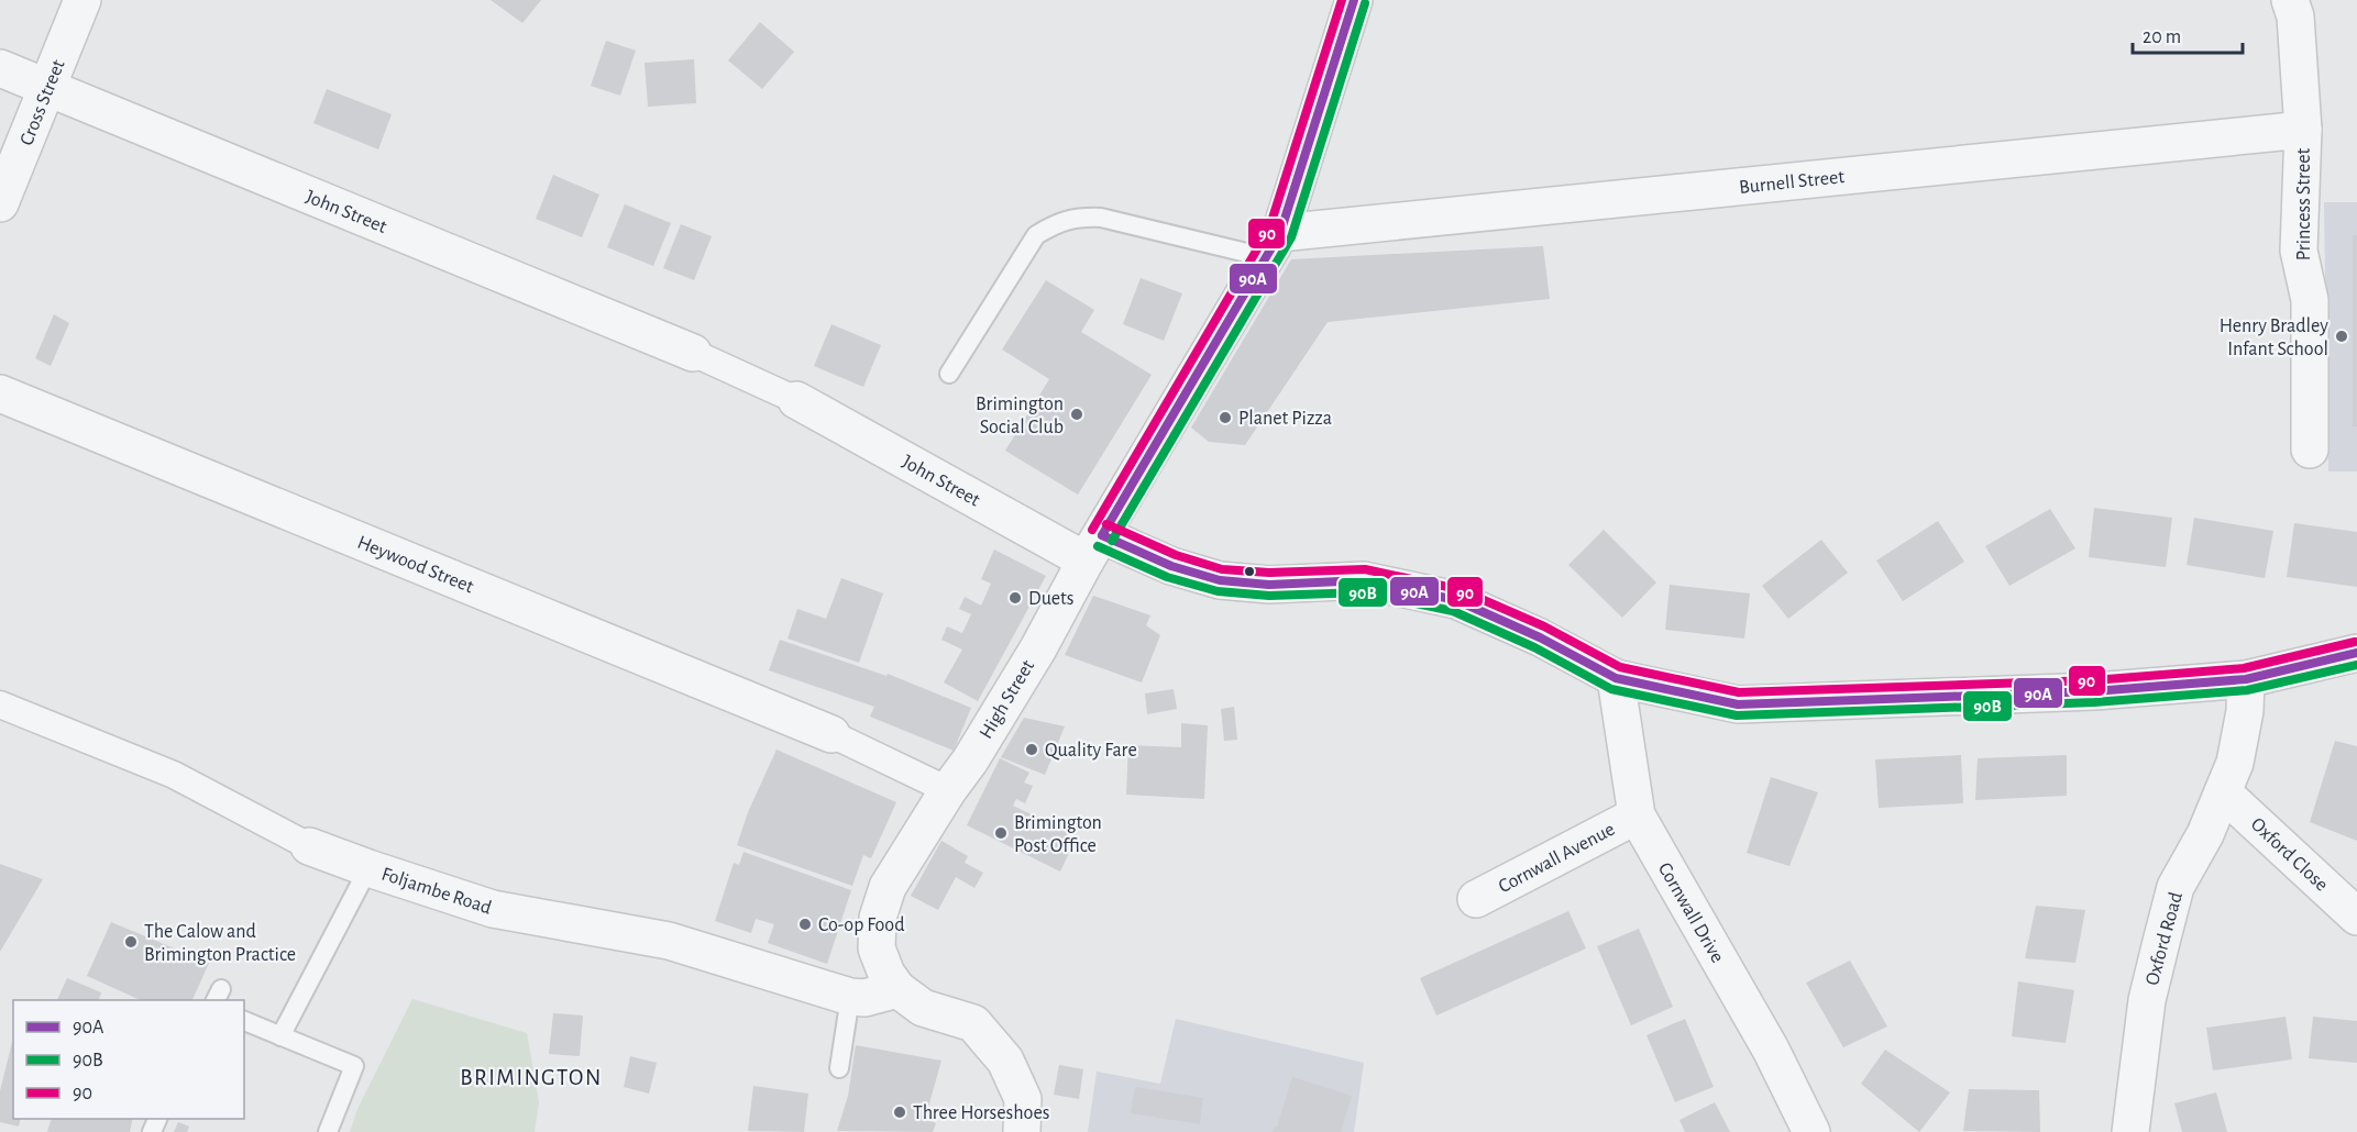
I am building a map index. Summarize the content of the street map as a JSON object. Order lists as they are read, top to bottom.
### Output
{
  "streets": {
    "street": [
      "Cross Street",
      "Burnell Street",
      "Princess Street",
      "John Street",
      "Heywood Street",
      "High Street",
      "Oxford Close",
      "Cornwall Avenue",
      "Foljambe Road",
      "Cornwall Drive",
      "Oxford Road"
    ]
  },
  "crossings": [
    ["Cross Street", "John Street"],
    ["Burnell Street", "Princess Street"],
    ["Burnell Street", "High Street"],
    ["John Street", "High Street"],
    ["John Street", "Cornwall Drive"],
    ["John Street", "Oxford Road"],
    ["High Street", "Foljambe Road"],
    ["Oxford Close", "Oxford Road"],
    ["Cornwall Avenue", "Cornwall Drive"]
  ],
  "districts": ["BRIMINGTON"],
  "places": [
    "Henry Bradley Infant School",
    "Brimington Social Club",
    "Planet Pizza",
    "Duets",
    "Quality Fare",
    "Brimington Post Office",
    "Co-op Food",
    "The Calow and Brimington Practice",
    "Three Horseshoes"
  ],
  "lines": ["transit line 90A", "transit line 90", "transit line 90B"],
  "legend": ["90A", "90B", "90"],
  "scale_bar": "20 m"
}
